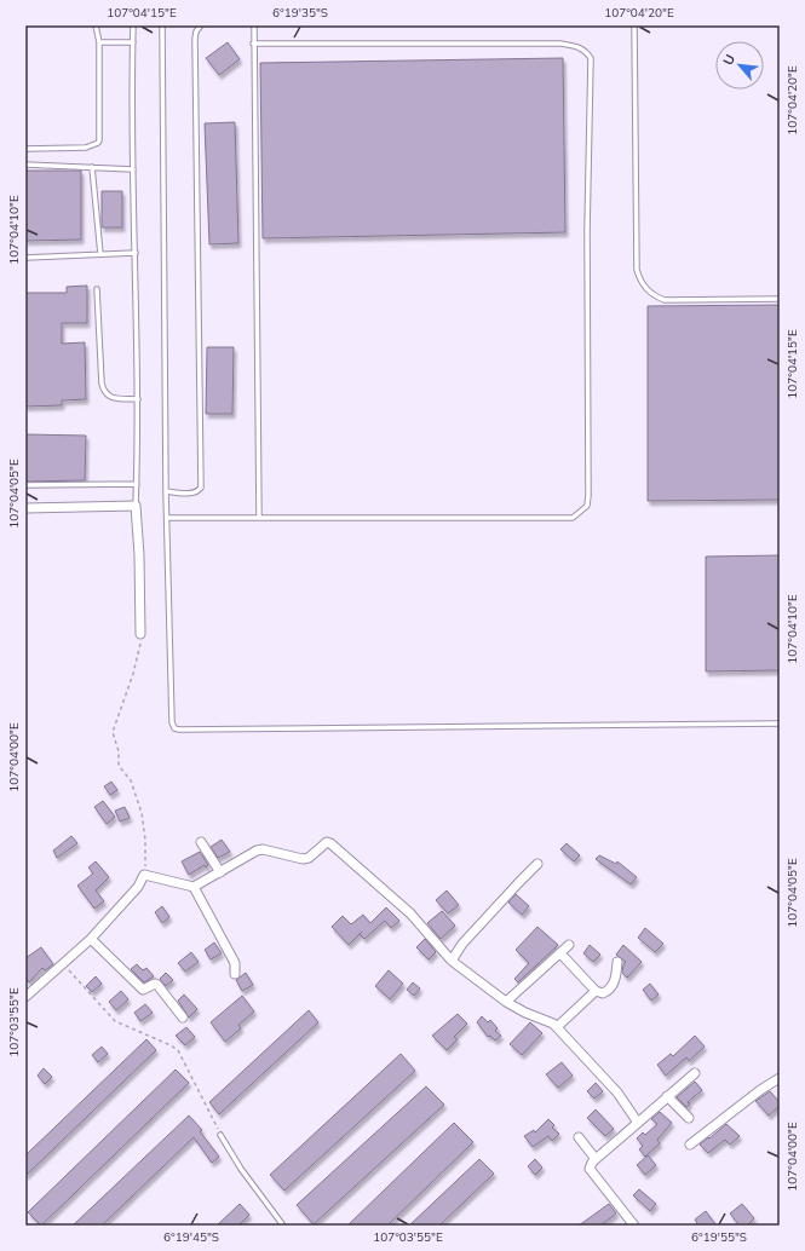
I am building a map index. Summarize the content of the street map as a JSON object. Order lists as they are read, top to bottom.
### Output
{
  "north": "top left",
  "coordinates": [
    "107°04'15\"E",
    "6°19'35\"S",
    "107°04'20\"E",
    "107°04'10\"E",
    "107°04'05\"E",
    "107°04'00\"E",
    "107°03'55\"E",
    "6°19'45\"S",
    "6°19'55\"S"
  ]
}
